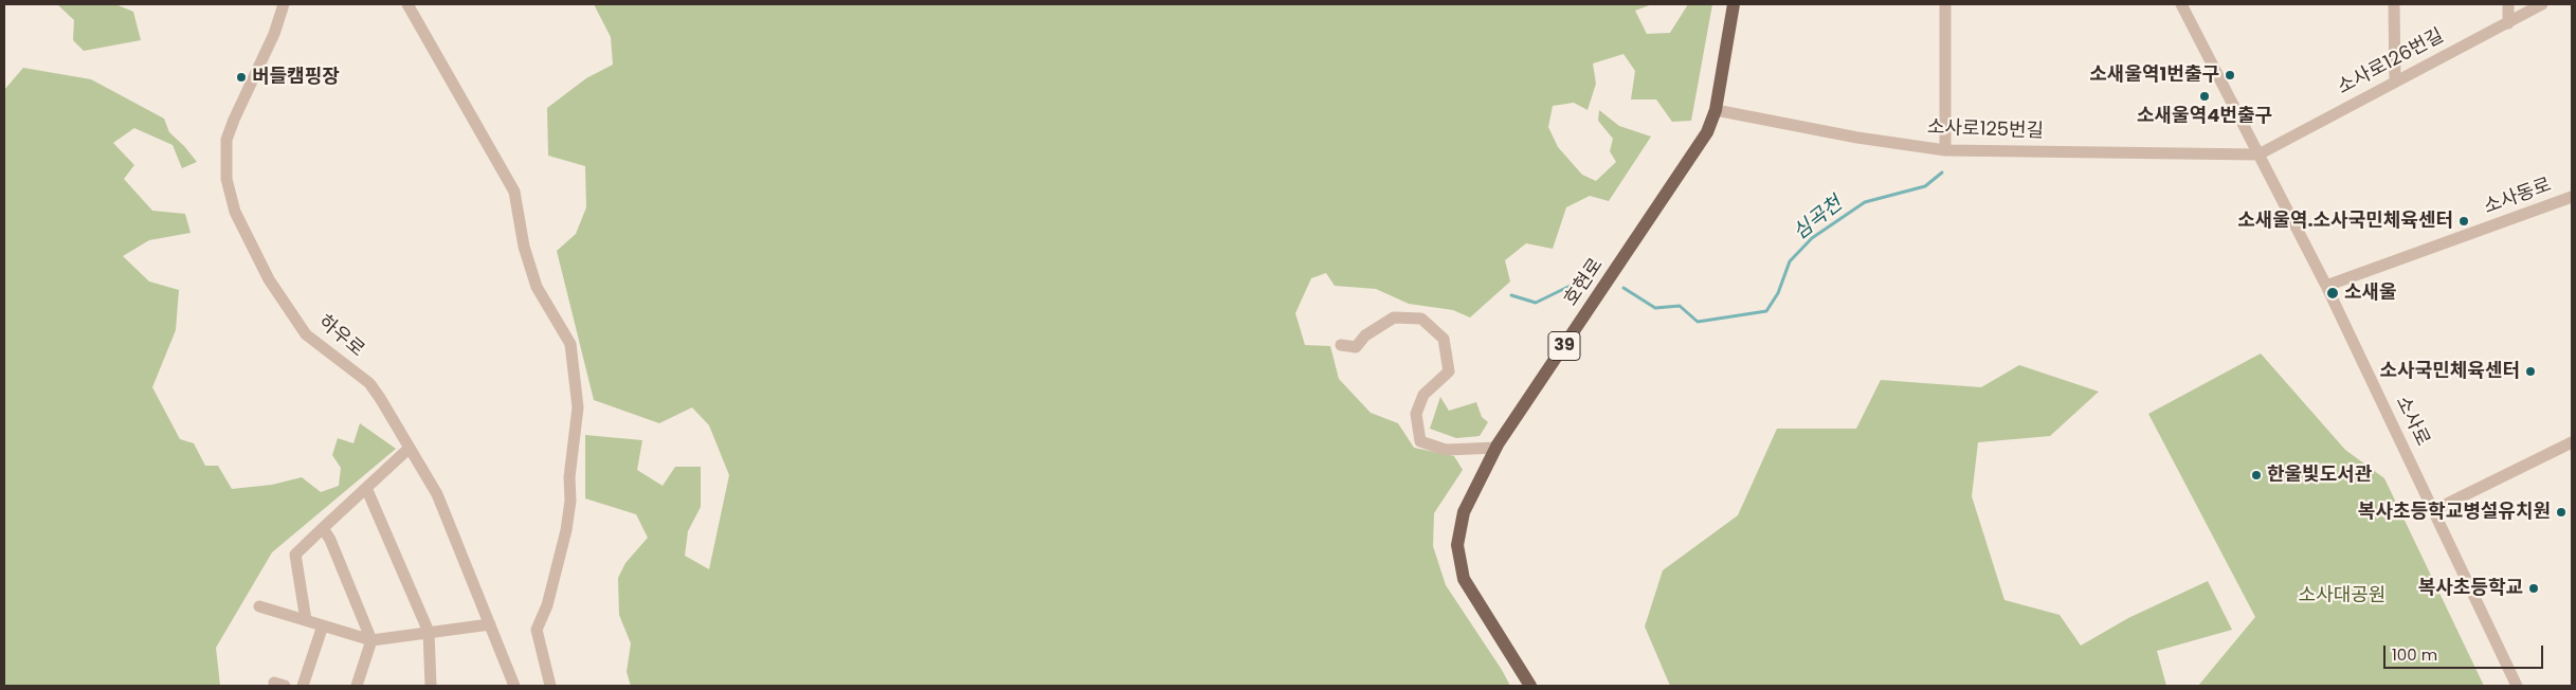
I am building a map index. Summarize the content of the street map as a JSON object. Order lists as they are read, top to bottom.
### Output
{
  "streets": {
    "main road": ["호현로", "39"],
    "street": [
      "소사로126번길",
      "소사로125번길",
      "소사동로",
      "하우로",
      "소사로"
    ]
  },
  "crossings": [
    ["소사로126번길", "소사로125번길"],
    ["소사로126번길", "소사로"],
    ["소사로125번길", "호현로"],
    ["소사로125번길", "소사로"],
    ["소사동로", "소사로"]
  ],
  "water": ["심곡천"],
  "parks": ["소사대공원"],
  "places": [
    "소새울역1번출구",
    "버들캠핑장",
    "소새울역4번출구",
    "소새울역.소사국민체육센터",
    "소새울",
    "소사국민체육센터",
    "한울빛도서관",
    "복사초등학교병설유치원",
    "복사초등학교"
  ],
  "scale_bar": "100 m"
}
